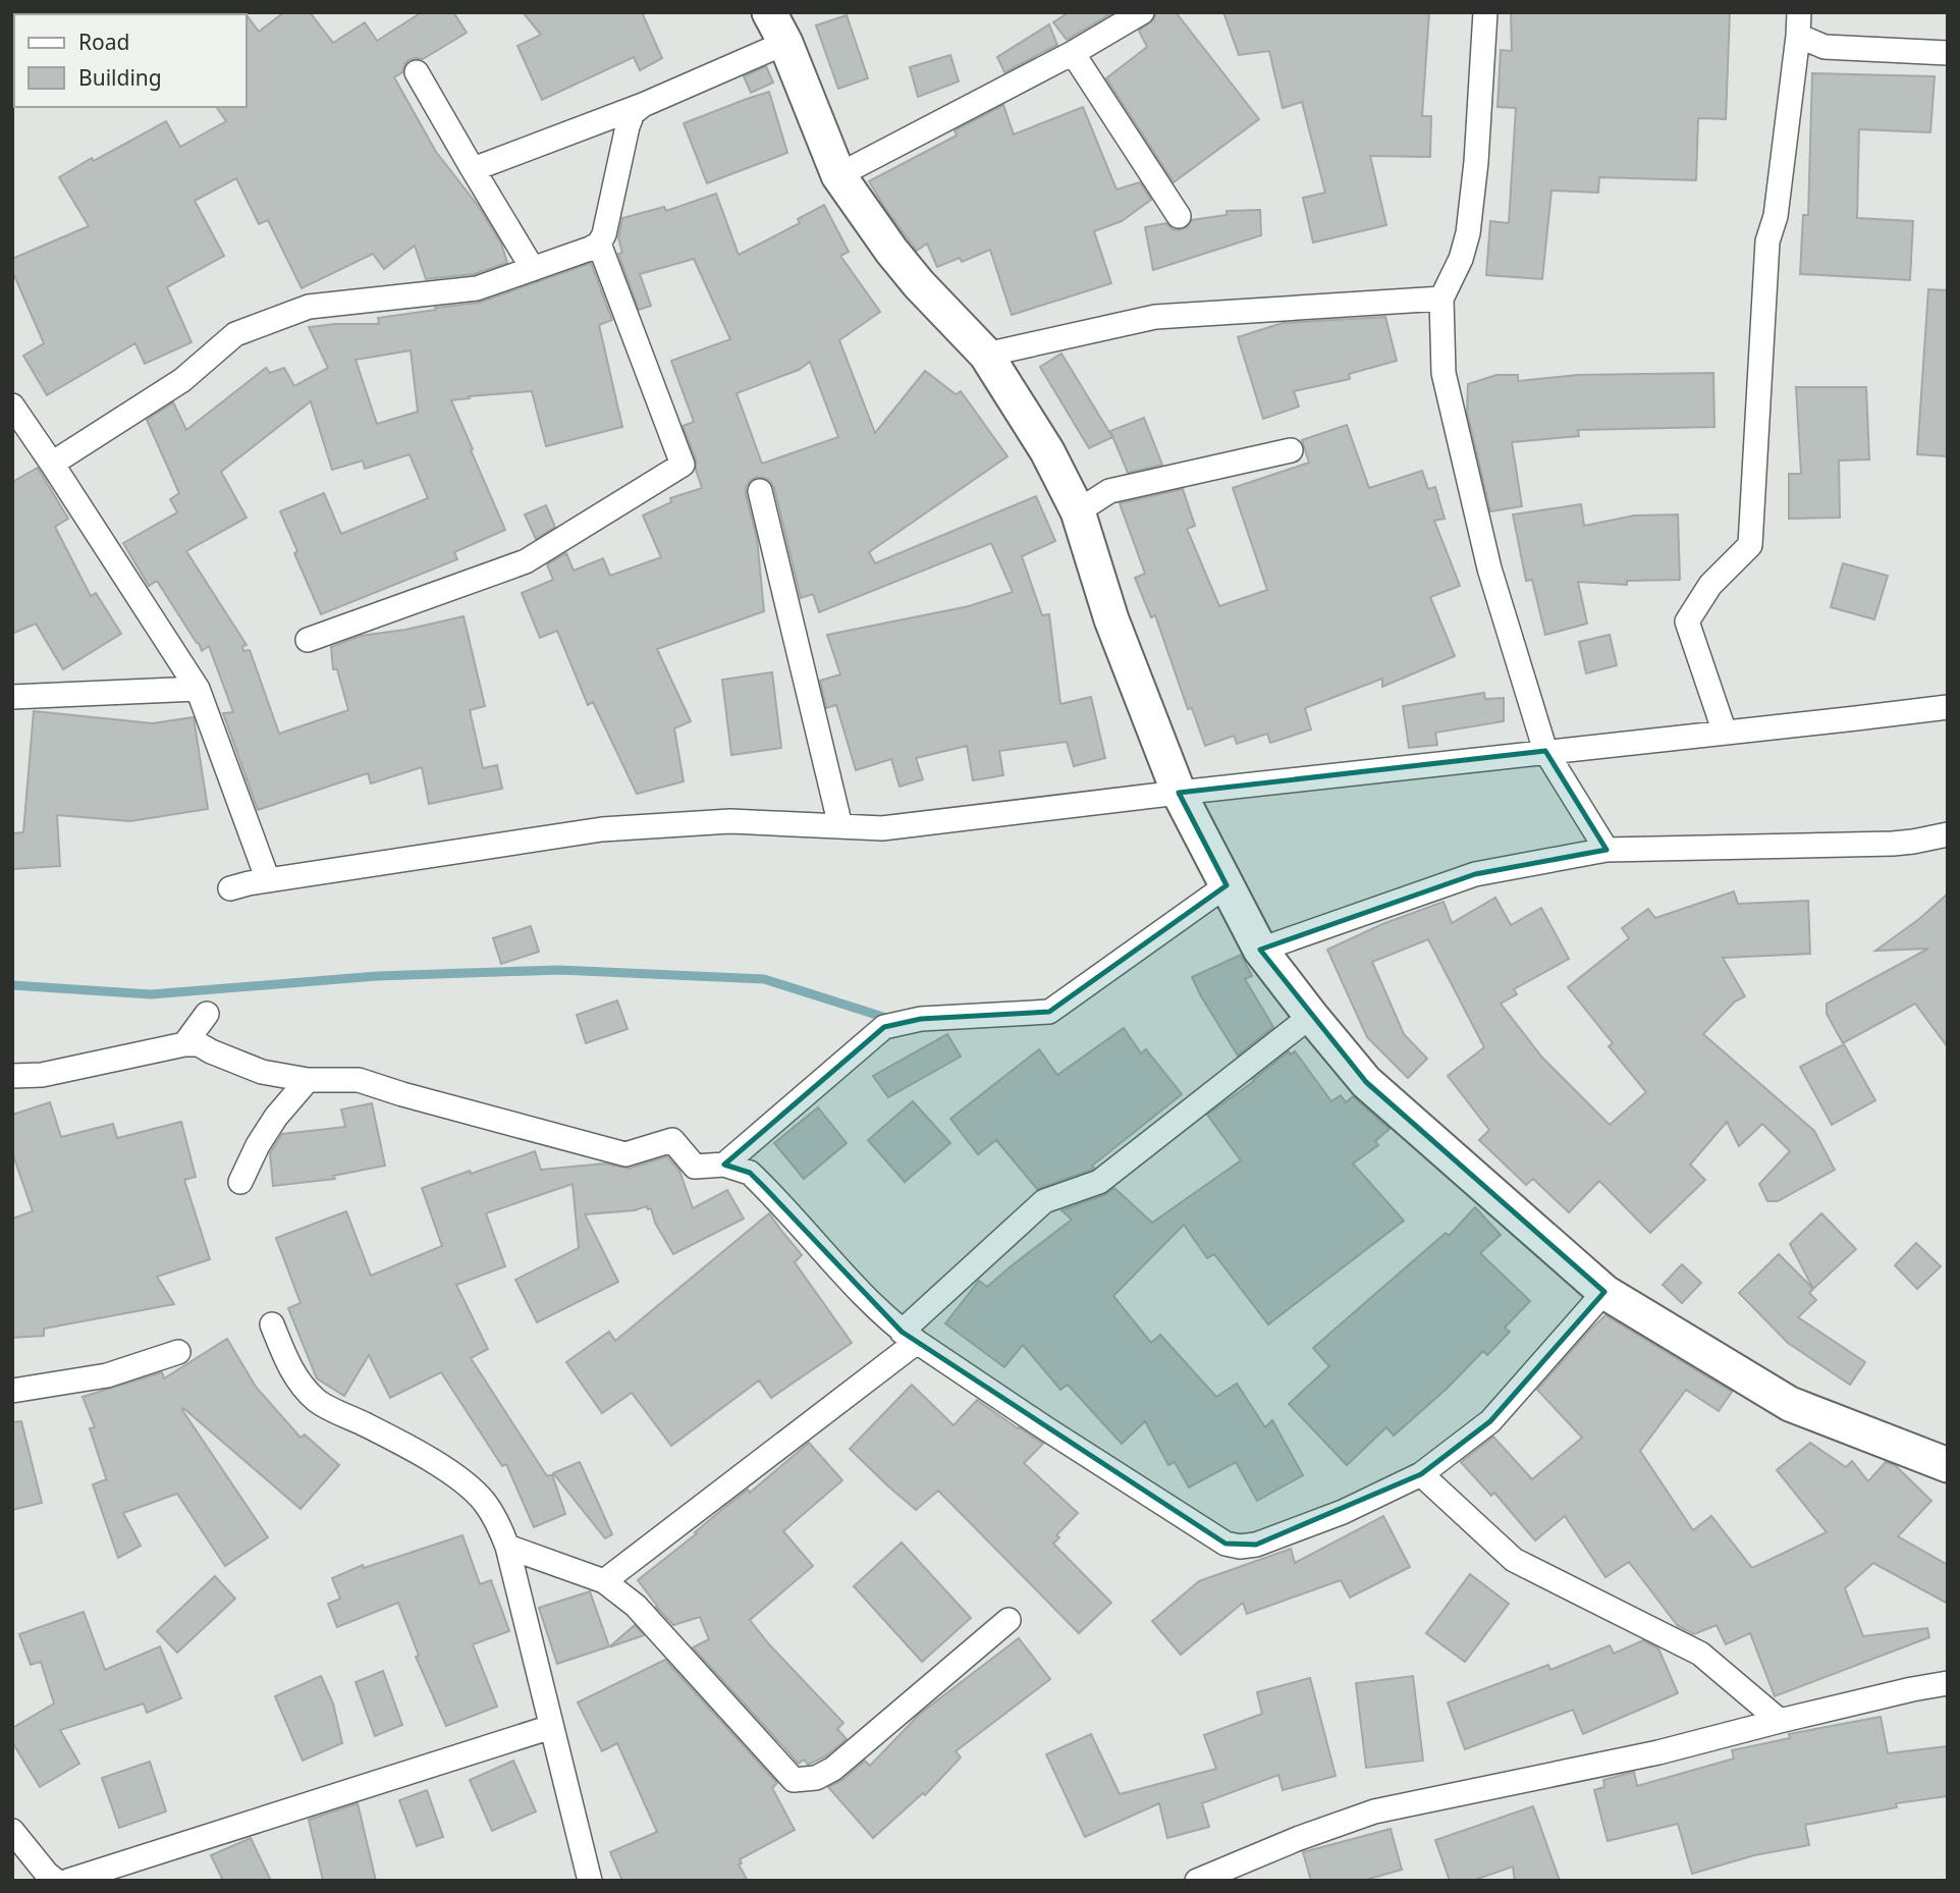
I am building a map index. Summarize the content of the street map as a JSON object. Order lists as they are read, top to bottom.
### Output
{
  "legend": ["Road", "Building"]
}
